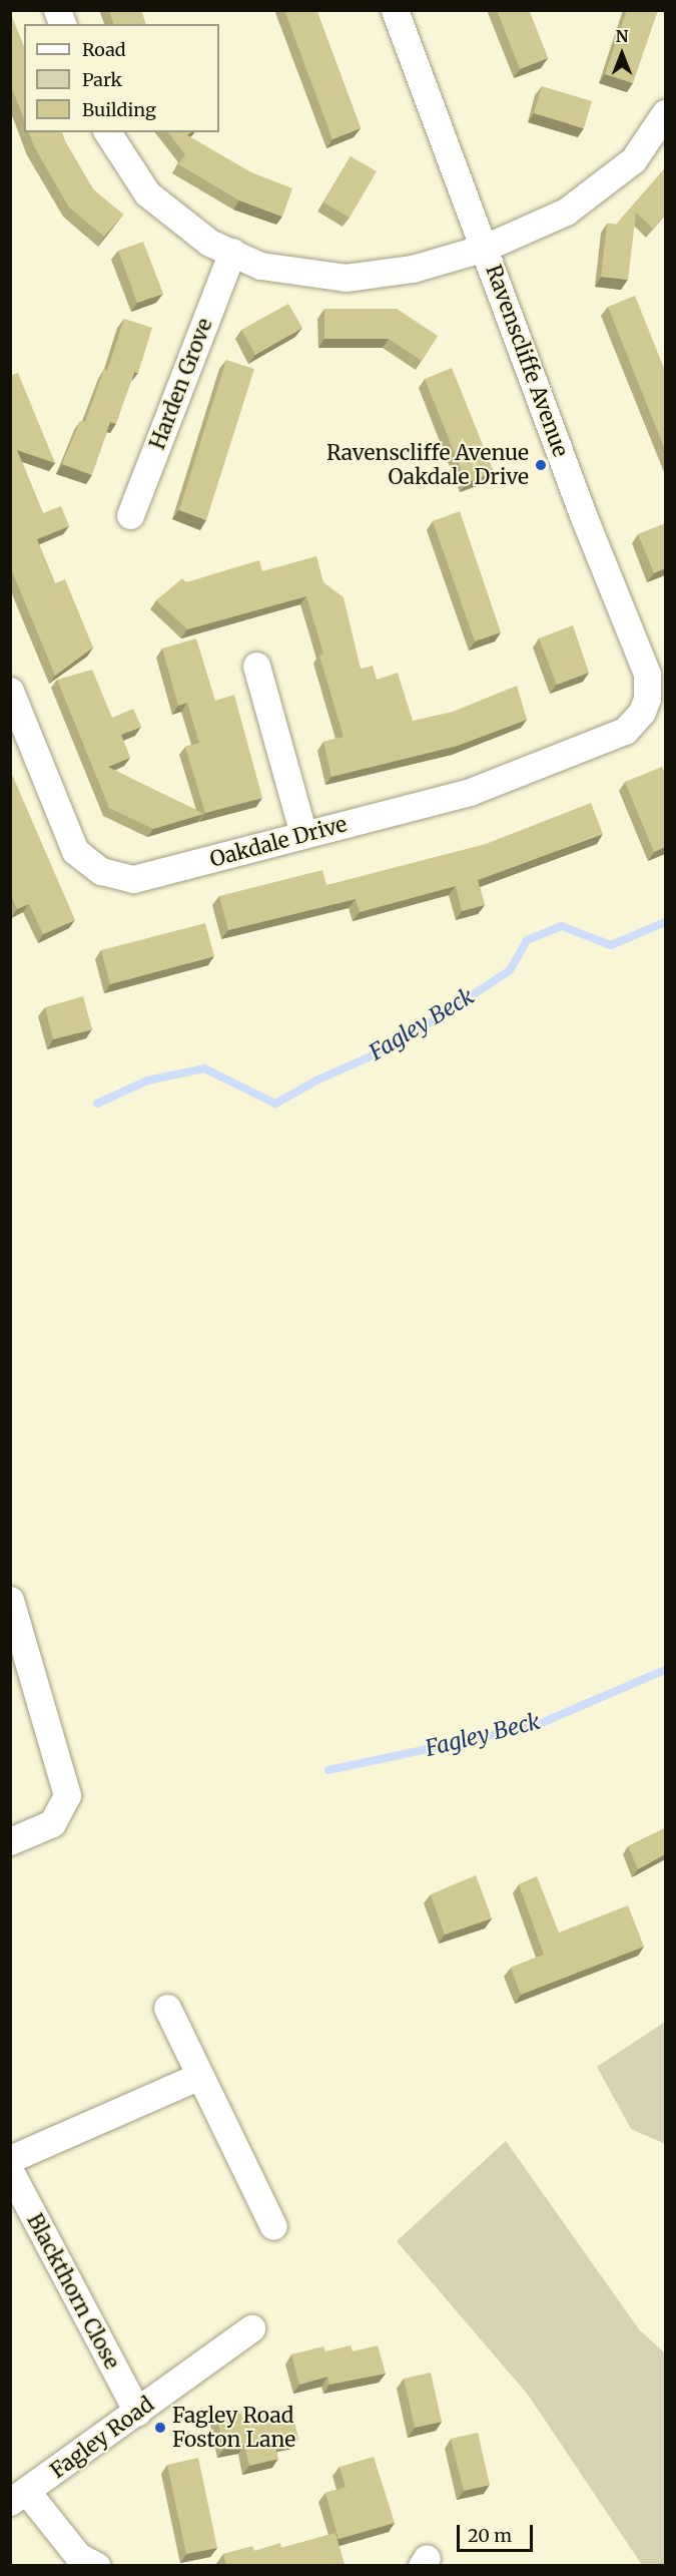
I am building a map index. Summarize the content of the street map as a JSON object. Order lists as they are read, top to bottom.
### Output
{
  "streets": {
    "street": [
      "Ravenscliffe Avenue",
      "Harden Grove",
      "Oakdale Drive",
      "Blackthorn Close",
      "Fagley Road"
    ]
  },
  "crossings": [
    ["Ravenscliffe Avenue", "Oakdale Drive"],
    ["Blackthorn Close", "Fagley Road"]
  ],
  "water": ["Fagley Beck"],
  "places": ["Ravenscliffe Avenue Oakdale Drive", "Fagley Road Foston Lane"],
  "legend": ["Road", "Park", "Building"],
  "scale_bar": "20 m",
  "north": "top"
}
